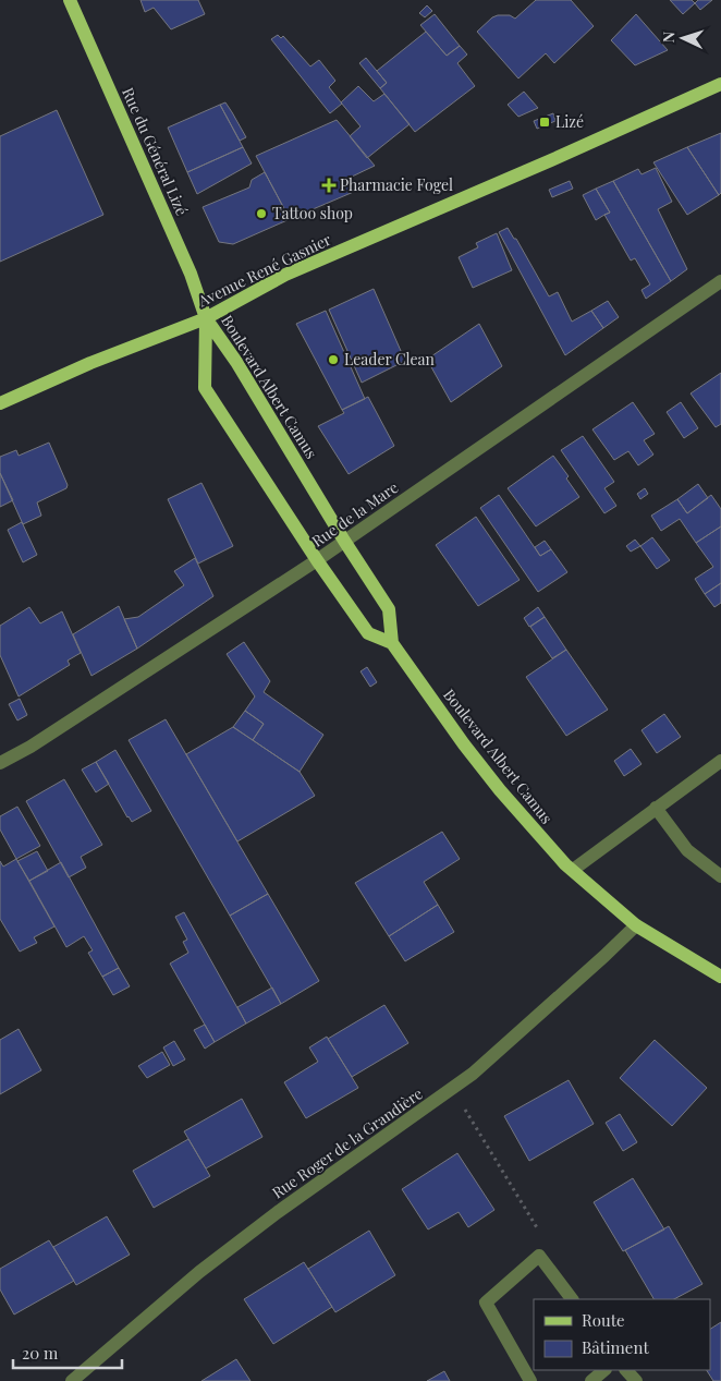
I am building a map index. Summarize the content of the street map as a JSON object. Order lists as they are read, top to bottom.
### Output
{
  "streets": {
    "main road": ["Rue du Général Lizé", "Avenue René Gasnier", "Boulevard Albert Camus"],
    "street": ["Rue de la Mare", "Rue Roger de la Grandière"]
  },
  "crossings": [
    ["Rue du Général Lizé", "Avenue René Gasnier"],
    ["Rue du Général Lizé", "Boulevard Albert Camus"],
    ["Avenue René Gasnier", "Boulevard Albert Camus"],
    ["Boulevard Albert Camus", "Rue de la Mare"],
    ["Boulevard Albert Camus", "Rue Roger de la Grandière"]
  ],
  "places": {
    "transit": ["Lizé"],
    "health": ["Pharmacie Fogel"],
    "other": ["Tattoo shop", "Leader Clean"]
  },
  "legend": ["Route", "Bâtiment"],
  "scale_bar": "20 m",
  "north": "left"
}
